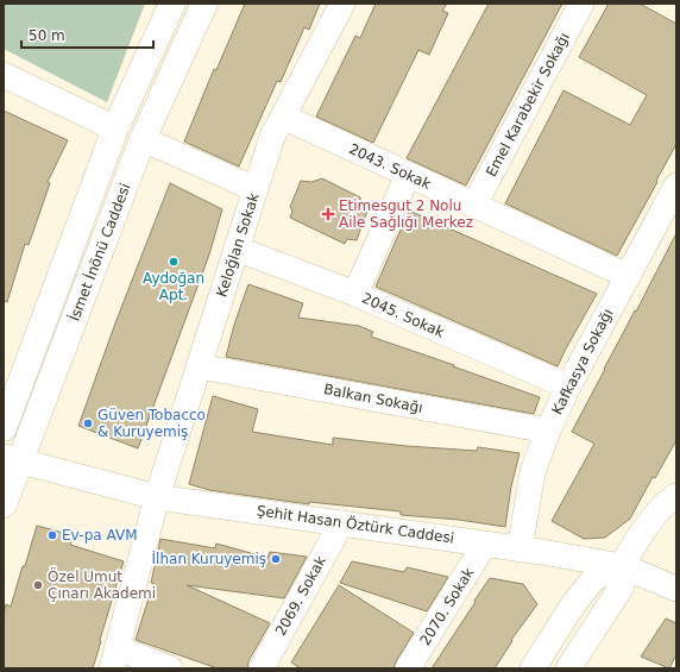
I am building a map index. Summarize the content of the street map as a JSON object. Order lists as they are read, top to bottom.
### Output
{
  "streets": {
    "main road": ["İsmet İnönü Caddesi"],
    "street": [
      "Emel Karabekir Sokağı",
      "2043. Sokak",
      "Keloğlan Sokak",
      "2045. Sokak",
      "Kafkasya Sokağı",
      "Balkan Sokağı",
      "Şehit Hasan Öztürk Caddesi",
      "2069. Sokak",
      "2070. Sokak"
    ]
  },
  "crossings": [
    ["Emel Karabekir Sokağı", "2043. Sokak"],
    ["2043. Sokak", "Keloğlan Sokak"],
    ["2043. Sokak", "Kafkasya Sokağı"],
    ["Keloğlan Sokak", "2045. Sokak"],
    ["Keloğlan Sokak", "Balkan Sokağı"],
    ["Keloğlan Sokak", "Şehit Hasan Öztürk Caddesi"],
    ["İsmet İnönü Caddesi", "Şehit Hasan Öztürk Caddesi"],
    ["2045. Sokak", "Kafkasya Sokağı"],
    ["Kafkasya Sokağı", "Balkan Sokağı"],
    ["Kafkasya Sokağı", "Şehit Hasan Öztürk Caddesi"],
    ["Şehit Hasan Öztürk Caddesi", "2069. Sokak"],
    ["Şehit Hasan Öztürk Caddesi", "2070. Sokak"]
  ],
  "places": {
    "health": ["Etimesgut 2 Nolu Aile Sağlığı Merkez"],
    "other": [
      "Aydoğan Apt.",
      "Güven Tobacco & Kuruyemiş",
      "Ev-pa AVM",
      "İlhan Kuruyemiş",
      "Özel Umut Çınarı Akademi"
    ]
  },
  "scale_bar": "50 m"
}
